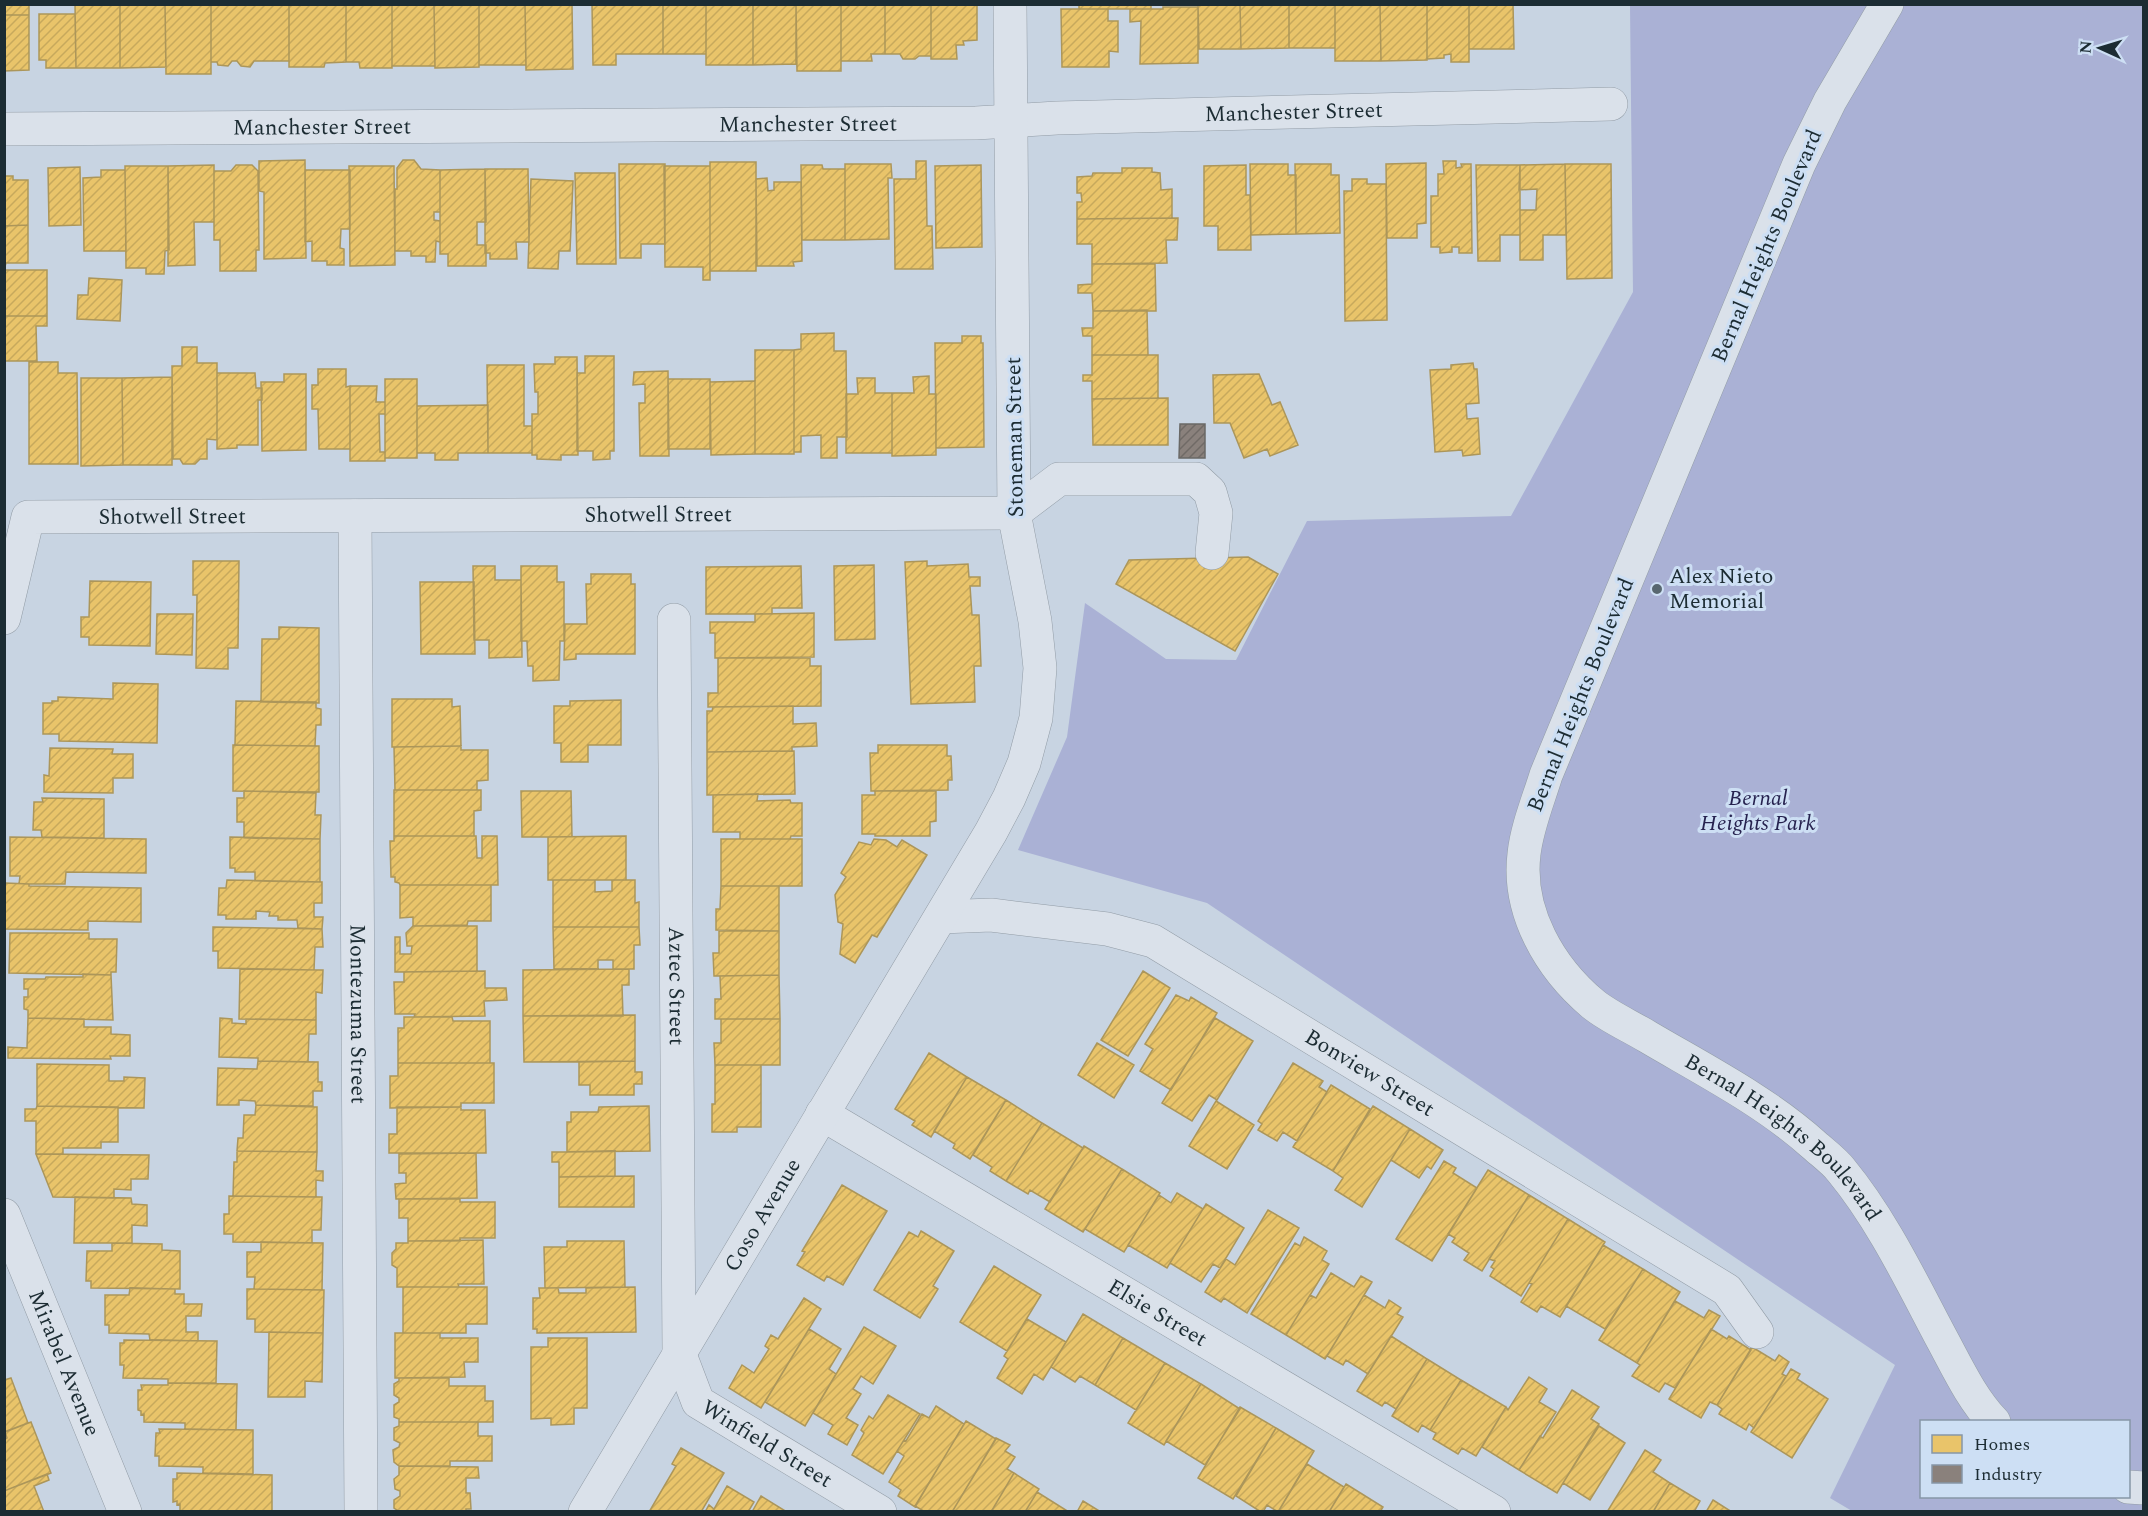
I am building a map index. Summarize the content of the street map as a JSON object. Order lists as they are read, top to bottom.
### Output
{
  "streets": {
    "street": [
      "Manchester Street",
      "Bernal Heights Boulevard",
      "Stoneman Street",
      "Shotwell Street",
      "Aztec Street",
      "Montezuma Street",
      "Bonview Street",
      "Coso Avenue",
      "Elsie Street",
      "Mirabel Avenue",
      "Winfield Street"
    ]
  },
  "crossings": [
    ["Manchester Street", "Stoneman Street"],
    ["Stoneman Street", "Shotwell Street"],
    ["Stoneman Street", "Bonview Street"],
    ["Stoneman Street", "Coso Avenue"],
    ["Shotwell Street", "Montezuma Street"],
    ["Aztec Street", "Coso Avenue"],
    ["Aztec Street", "Winfield Street"],
    ["Bonview Street", "Coso Avenue"],
    ["Coso Avenue", "Elsie Street"],
    ["Coso Avenue", "Winfield Street"]
  ],
  "parks": ["Bernal Heights Park"],
  "places": ["Alex Nieto Memorial"],
  "legend": ["Homes", "Industry"],
  "north": "left"
}
